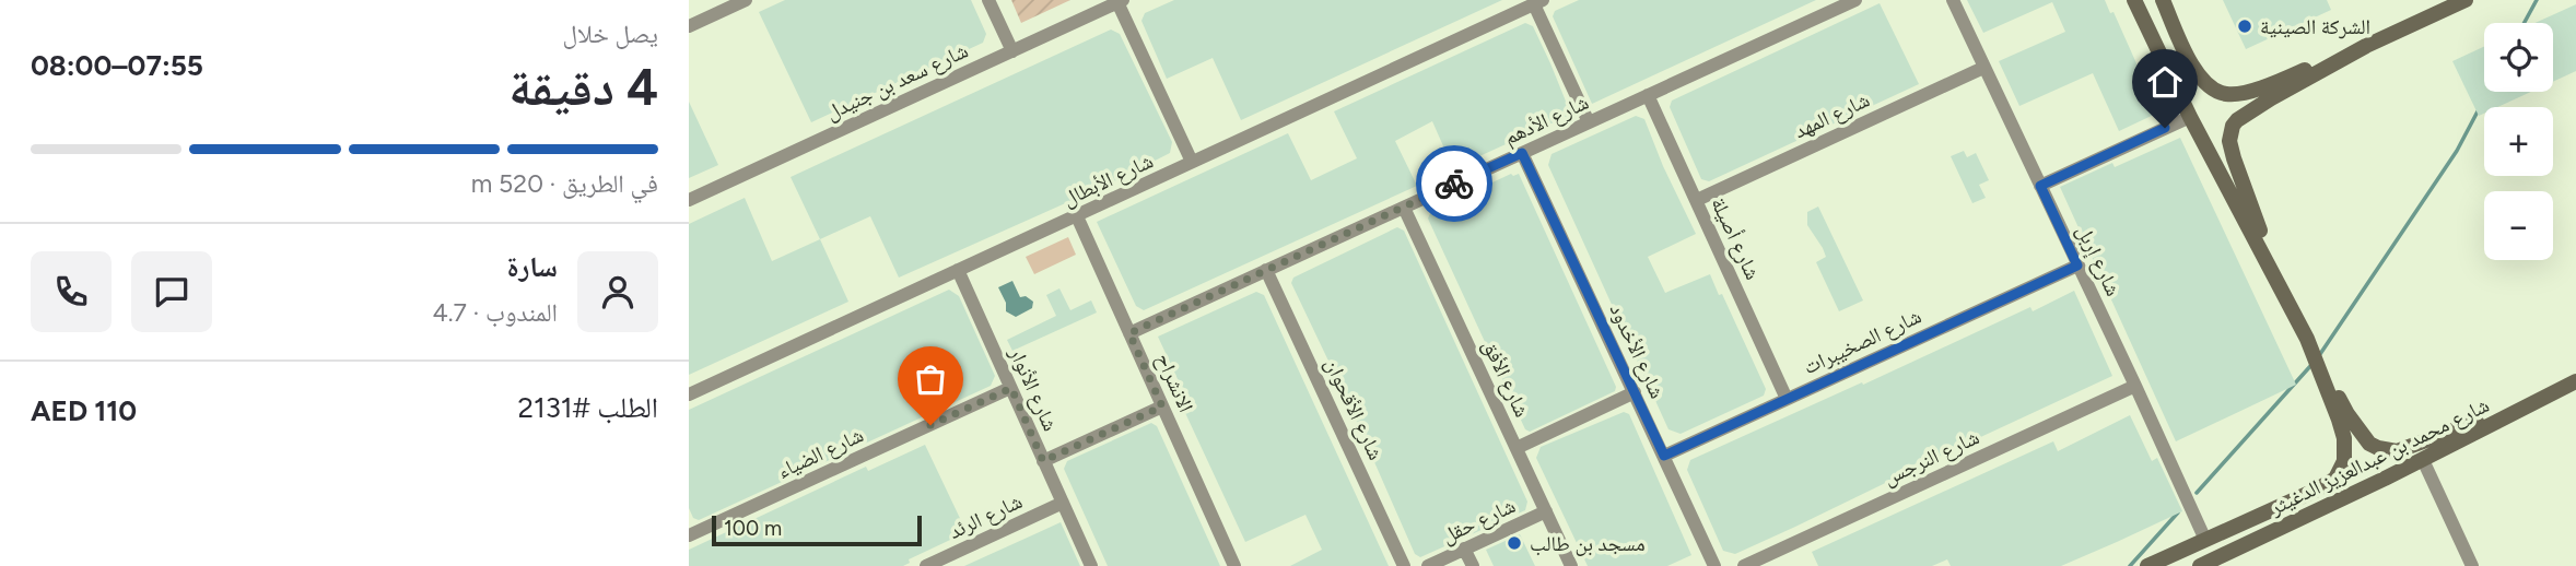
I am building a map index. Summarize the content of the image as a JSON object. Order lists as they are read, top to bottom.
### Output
{
  "streets": {
    "street": [
      "شارع سعد بن جنيدل",
      "شارع المهد",
      "شارع الأدهم",
      "شارع الأبطال",
      "شارع أصيلة",
      "شارع إربل",
      "شارع الصخيبرات",
      "شارع الأخدود",
      "شارع الأفق",
      "الانشراح",
      "شارع الأنوار",
      "شارع الأقحوان",
      "شارع الضياء",
      "شارع محمد بن عبدالعزيز الدغيثر",
      "شارع النرجس",
      "شارع الرئد",
      "شارع حقل"
    ]
  },
  "crossings": [
    ["شارع المهد", "شارع أصيلة"],
    ["شارع المهد", "شارع إربل"],
    ["شارع الأدهم", "شارع أصيلة"],
    ["شارع الأدهم", "شارع الأخدود"],
    ["شارع الأدهم", "شارع الأفق"],
    ["شارع الأدهم", "الانشراح"],
    ["شارع الأدهم", "شارع الأقحوان"],
    ["شارع الأبطال", "الانشراح"],
    ["شارع الأبطال", "شارع الأنوار"],
    ["شارع أصيلة", "شارع الصخيبرات"],
    ["شارع إربل", "شارع الصخيبرات"],
    ["شارع إربل", "شارع محمد بن عبدالعزيز الدغيثر"],
    ["شارع إربل", "شارع النرجس"],
    ["شارع الصخيبرات", "شارع الأخدود"],
    ["شارع الأفق", "شارع حقل"],
    ["شارع الأنوار", "شارع الضياء"],
    ["شارع الأنوار", "شارع الرئد"]
  ],
  "places": ["الشركة الصينية", "مسجد بن طالب"],
  "scale_bar": "100 m",
  "page": {
    "heading": ["4 دقيقة", "يصل خلال", "07:55–08:00"],
    "panel": [
      "سارة",
      "المندوب · 4.7",
      "الطلب #2131",
      "AED 110"
    ],
    "map_buttons": ["+", "−"],
    "bar": "في الطريق · 520 m",
    "scale": "100 m"
  }
}
